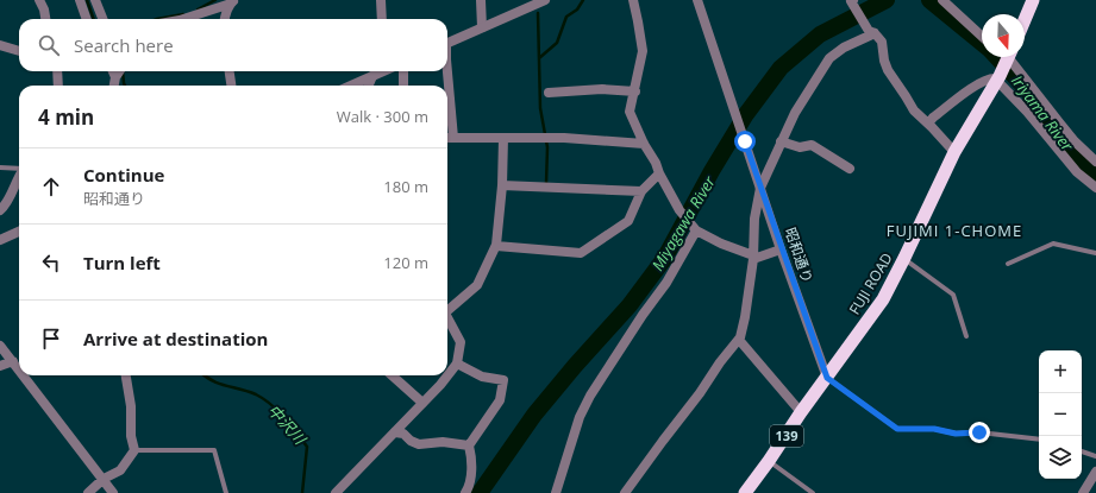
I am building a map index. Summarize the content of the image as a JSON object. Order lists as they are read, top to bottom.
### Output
{
  "streets": {
    "highway": ["FUJI ROAD", "139"],
    "street": ["昭和通り"]
  },
  "crossings": [
    ["昭和通り", "FUJI ROAD"]
  ],
  "districts": ["FUJIMI 1-CHOME"],
  "water": ["Iriyama River", "Miyagawa River", "中沢川"],
  "north": "bottom",
  "page": {
    "search": "Search here",
    "heading": ["4 min", "Walk · 300 m"],
    "list": [
      ["Continue", "昭和通り", "180 m"],
      ["Turn left", "120 m"],
      "Arrive at destination"
    ],
    "map_buttons": ["+", "−"]
  }
}
